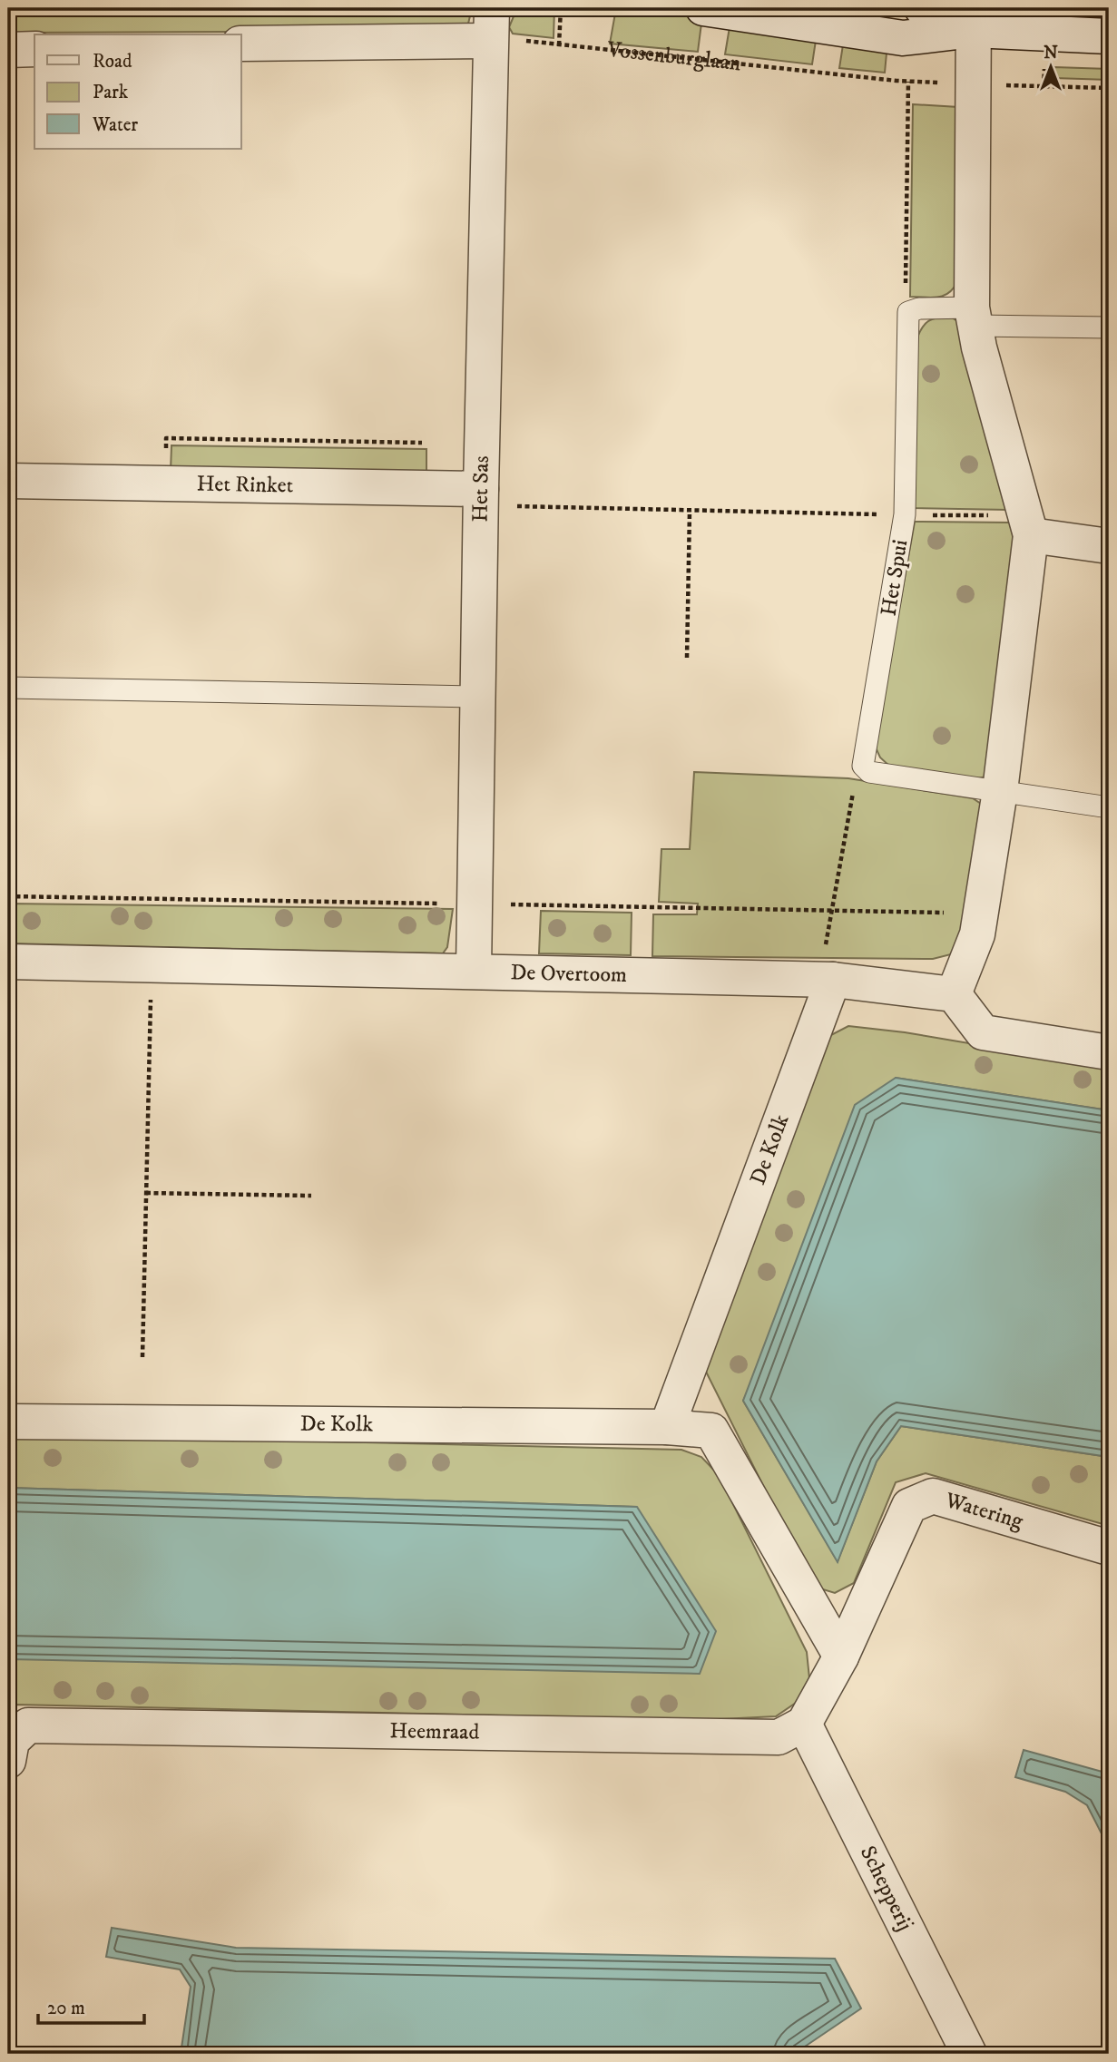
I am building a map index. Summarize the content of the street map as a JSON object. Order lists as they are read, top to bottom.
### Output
{
  "streets": {
    "street": [
      "Het Rinket",
      "Het Sas",
      "De Overtoom",
      "De Kolk",
      "Watering",
      "Heemraad",
      "Schepperij"
    ],
    "lane": ["Het Spui"],
    "path": ["Vossenburglaan"]
  },
  "crossings": [
    ["Vossenburglaan", "Het Sas"],
    ["Het Rinket", "Het Sas"],
    ["Het Sas", "De Overtoom"],
    ["De Overtoom", "De Kolk"],
    ["De Kolk", "Watering"],
    ["Heemraad", "Schepperij"]
  ],
  "legend": ["Road", "Park", "Water"],
  "scale_bar": "20 m",
  "north": "top"
}
